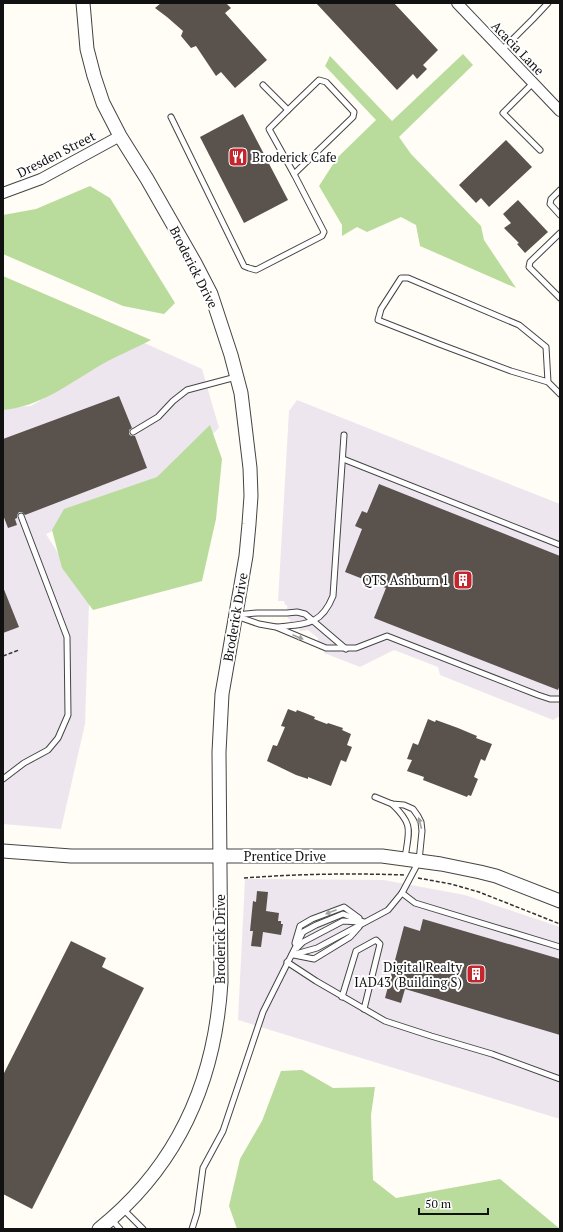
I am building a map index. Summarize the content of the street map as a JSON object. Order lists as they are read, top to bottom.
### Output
{
  "streets": {
    "street": [
      "Acacia Lane",
      "Dresden Street",
      "Broderick Drive",
      "Prentice Drive"
    ]
  },
  "crossings": [
    ["Dresden Street", "Broderick Drive"],
    ["Broderick Drive", "Prentice Drive"]
  ],
  "places": {
    "restaurant": ["Broderick Cafe"],
    "building": ["QTS Ashburn 1", "Digital Realty IAD43 (Building S)"]
  },
  "scale_bar": "50 m"
}
